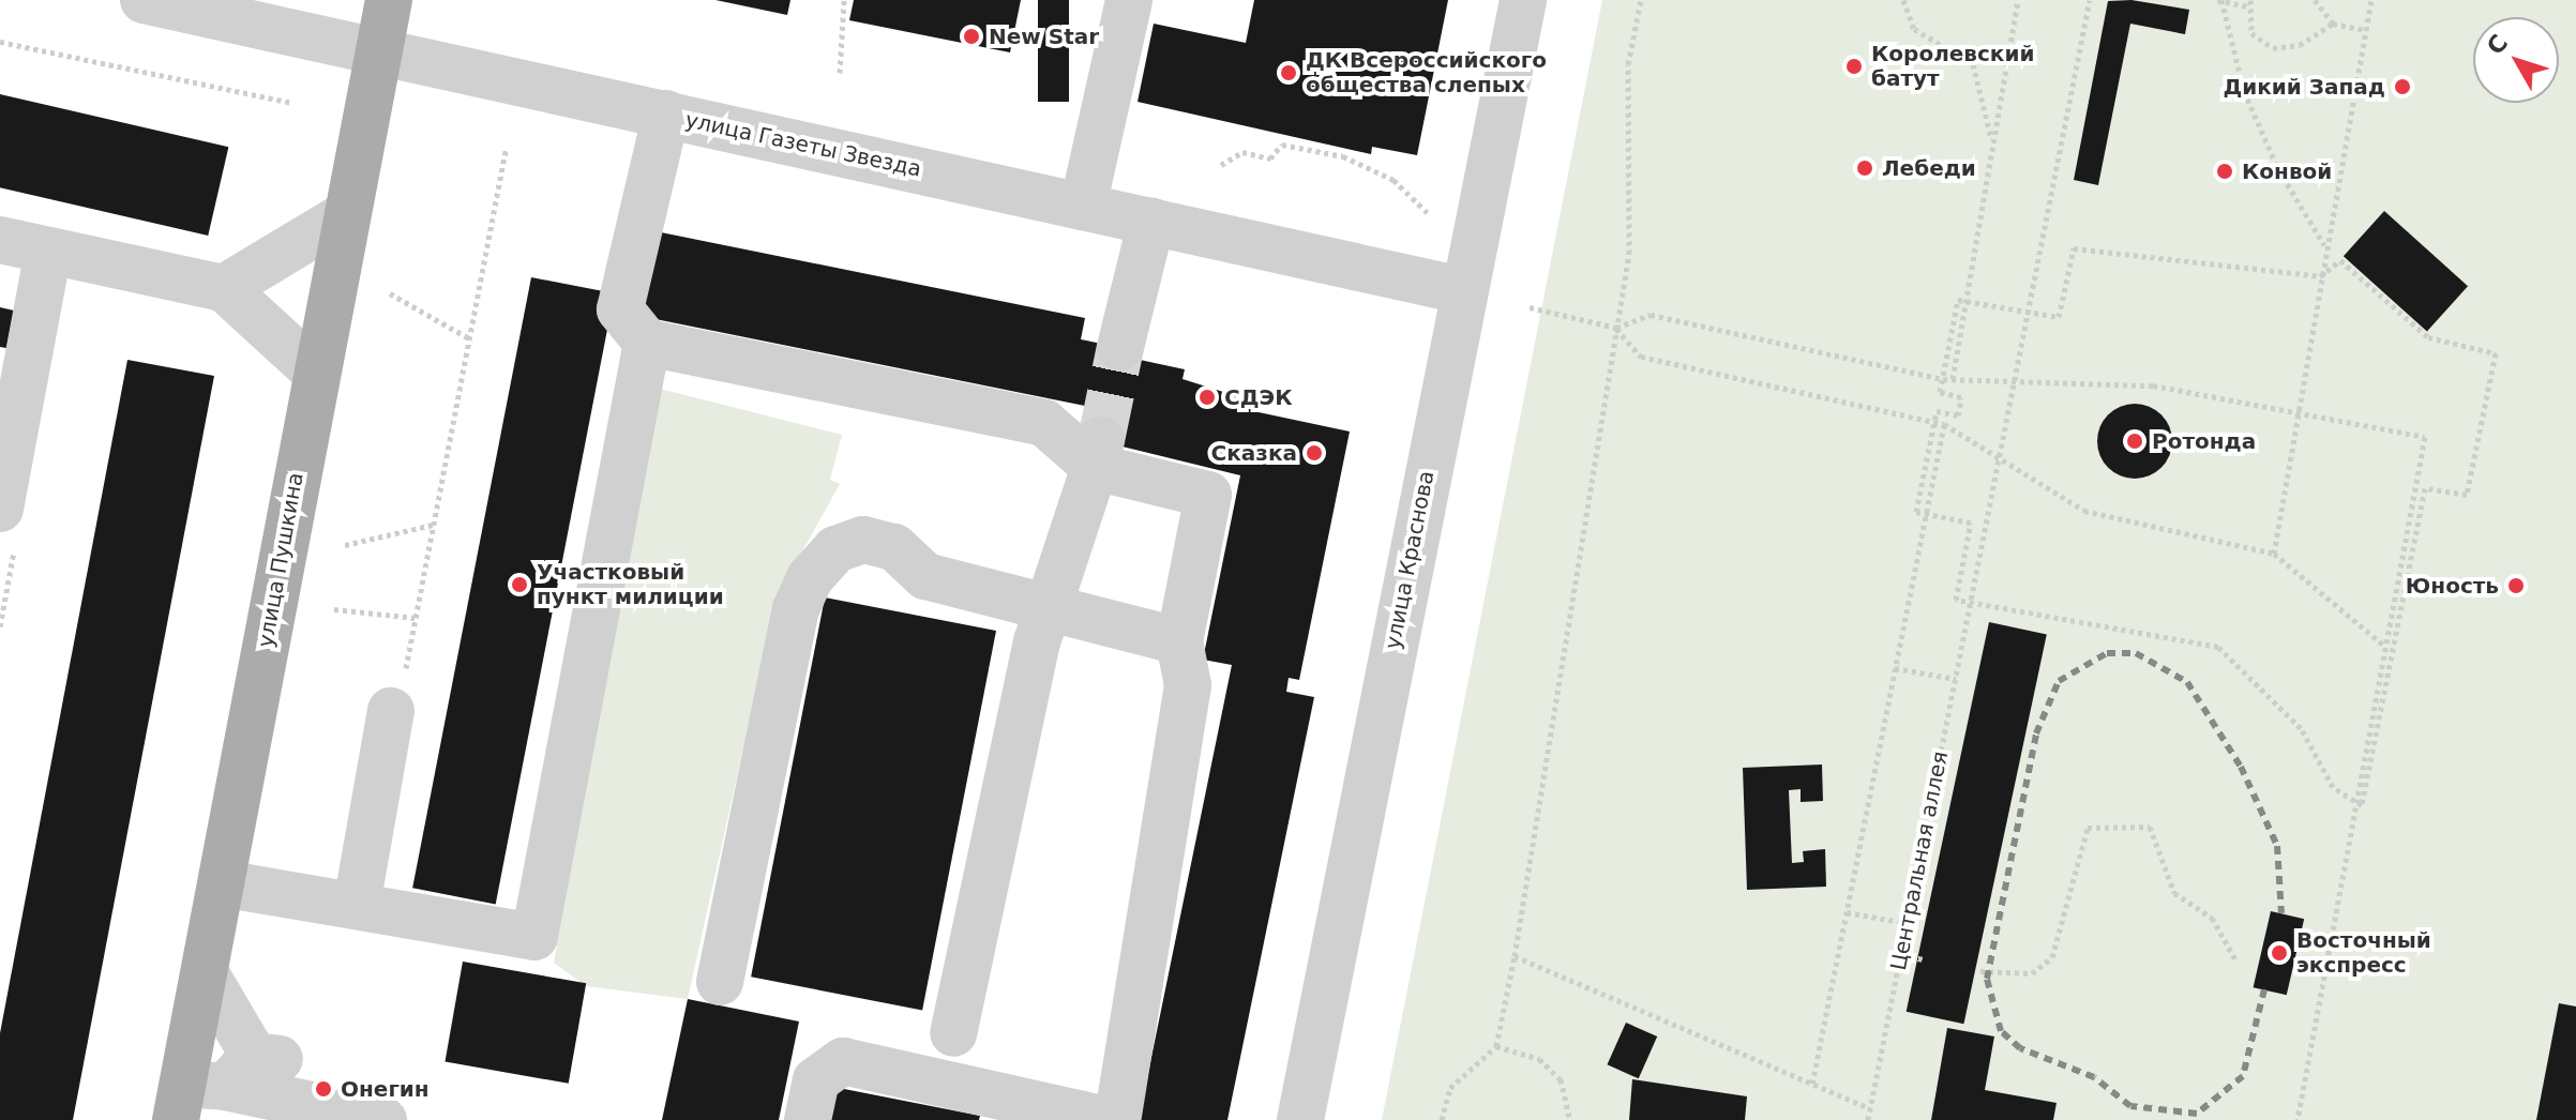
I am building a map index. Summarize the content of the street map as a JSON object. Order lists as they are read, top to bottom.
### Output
{
  "streets": {
    "main road": ["улица Пушкина"],
    "street": ["улица Газеты Звезда", "улица Краснова"],
    "path": ["Центральная аллея"]
  },
  "crossings": [
    ["улица Газеты Звезда", "улица Пушкина"],
    ["улица Газеты Звезда", "улица Краснова"]
  ],
  "places": [
    "New Star",
    "Королевский батут",
    "ДК Всероссийского общества слепых",
    "Дикий Запад",
    "Лебеди",
    "Конвой",
    "СДЭК",
    "Ротонда",
    "Сказка",
    "Участковый пункт милиции",
    "Юность",
    "Восточный экспресс",
    "Онегин"
  ],
  "north": "top left"
}
